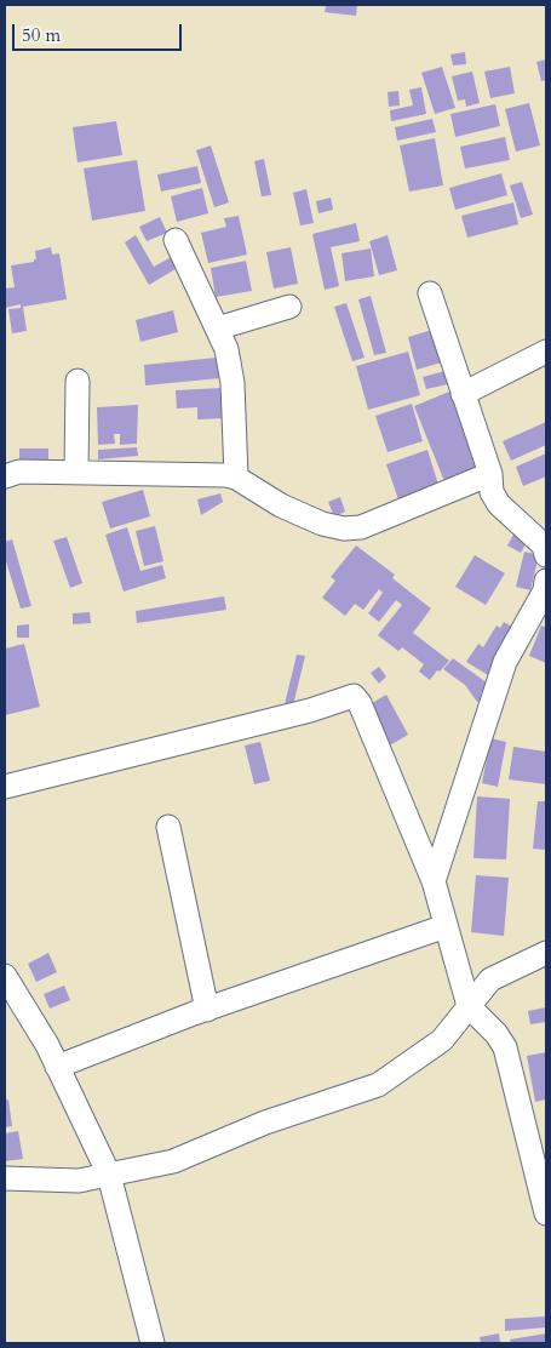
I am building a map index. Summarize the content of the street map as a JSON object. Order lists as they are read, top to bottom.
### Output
{
  "scale_bar": "50 m"
}
